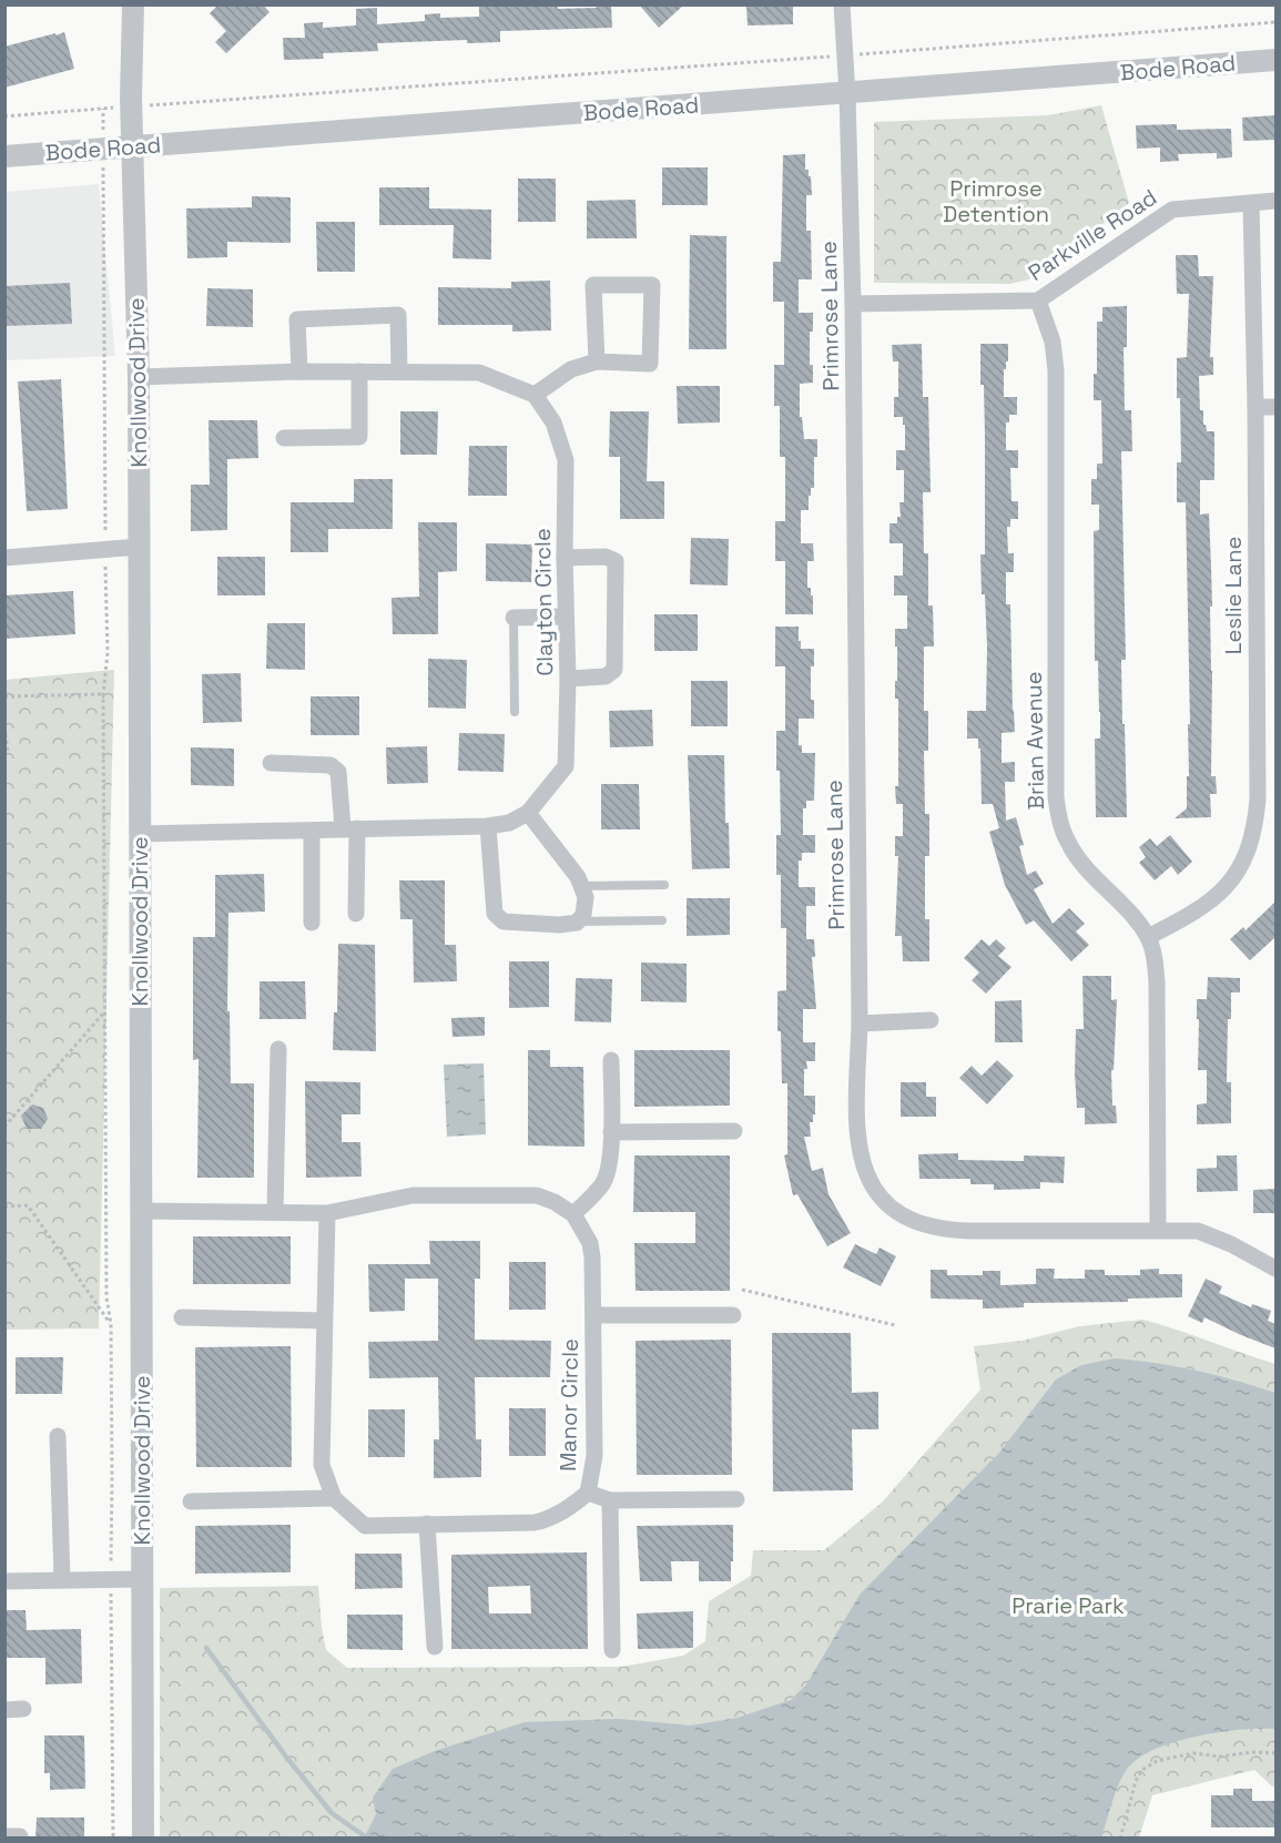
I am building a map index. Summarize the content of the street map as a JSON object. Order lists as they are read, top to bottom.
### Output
{
  "streets": {
    "street": [
      "Bode Road",
      "Parkville Road",
      "Primrose Lane",
      "Knollwood Drive",
      "Leslie Lane",
      "Clayton Circle",
      "Brian Avenue",
      "Manor Circle"
    ]
  },
  "crossings": [
    ["Bode Road", "Primrose Lane"],
    ["Bode Road", "Knollwood Drive"],
    ["Parkville Road", "Primrose Lane"],
    ["Parkville Road", "Leslie Lane"],
    ["Parkville Road", "Brian Avenue"],
    ["Primrose Lane", "Brian Avenue"],
    ["Knollwood Drive", "Clayton Circle"],
    ["Leslie Lane", "Brian Avenue"]
  ],
  "parks": ["Primrose Detention", "Prarie Park"]
}
